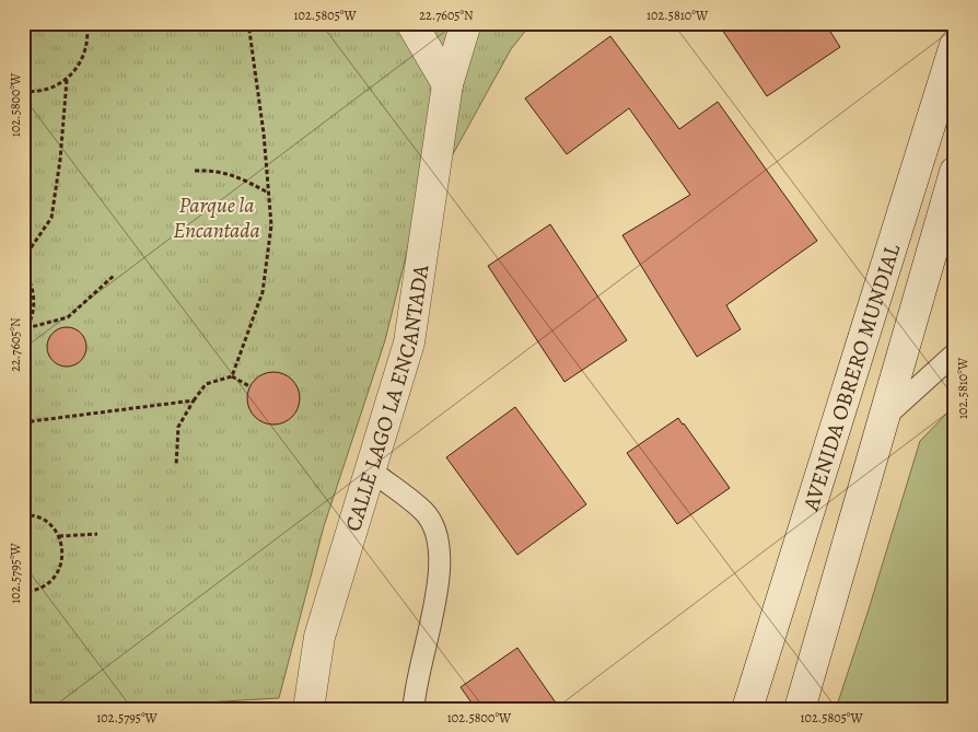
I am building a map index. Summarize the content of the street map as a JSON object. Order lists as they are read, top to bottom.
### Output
{
  "streets": {
    "main road": ["AVENIDA OBRERO MUNDIAL", "CALLE LAGO LA ENCANTADA"]
  },
  "parks": ["Parque la Encantada"],
  "coordinates": [
    "102.5805°W",
    "22.7605°N",
    "102.5810°W",
    "102.5800°W",
    "102.5795°W"
  ]
}
